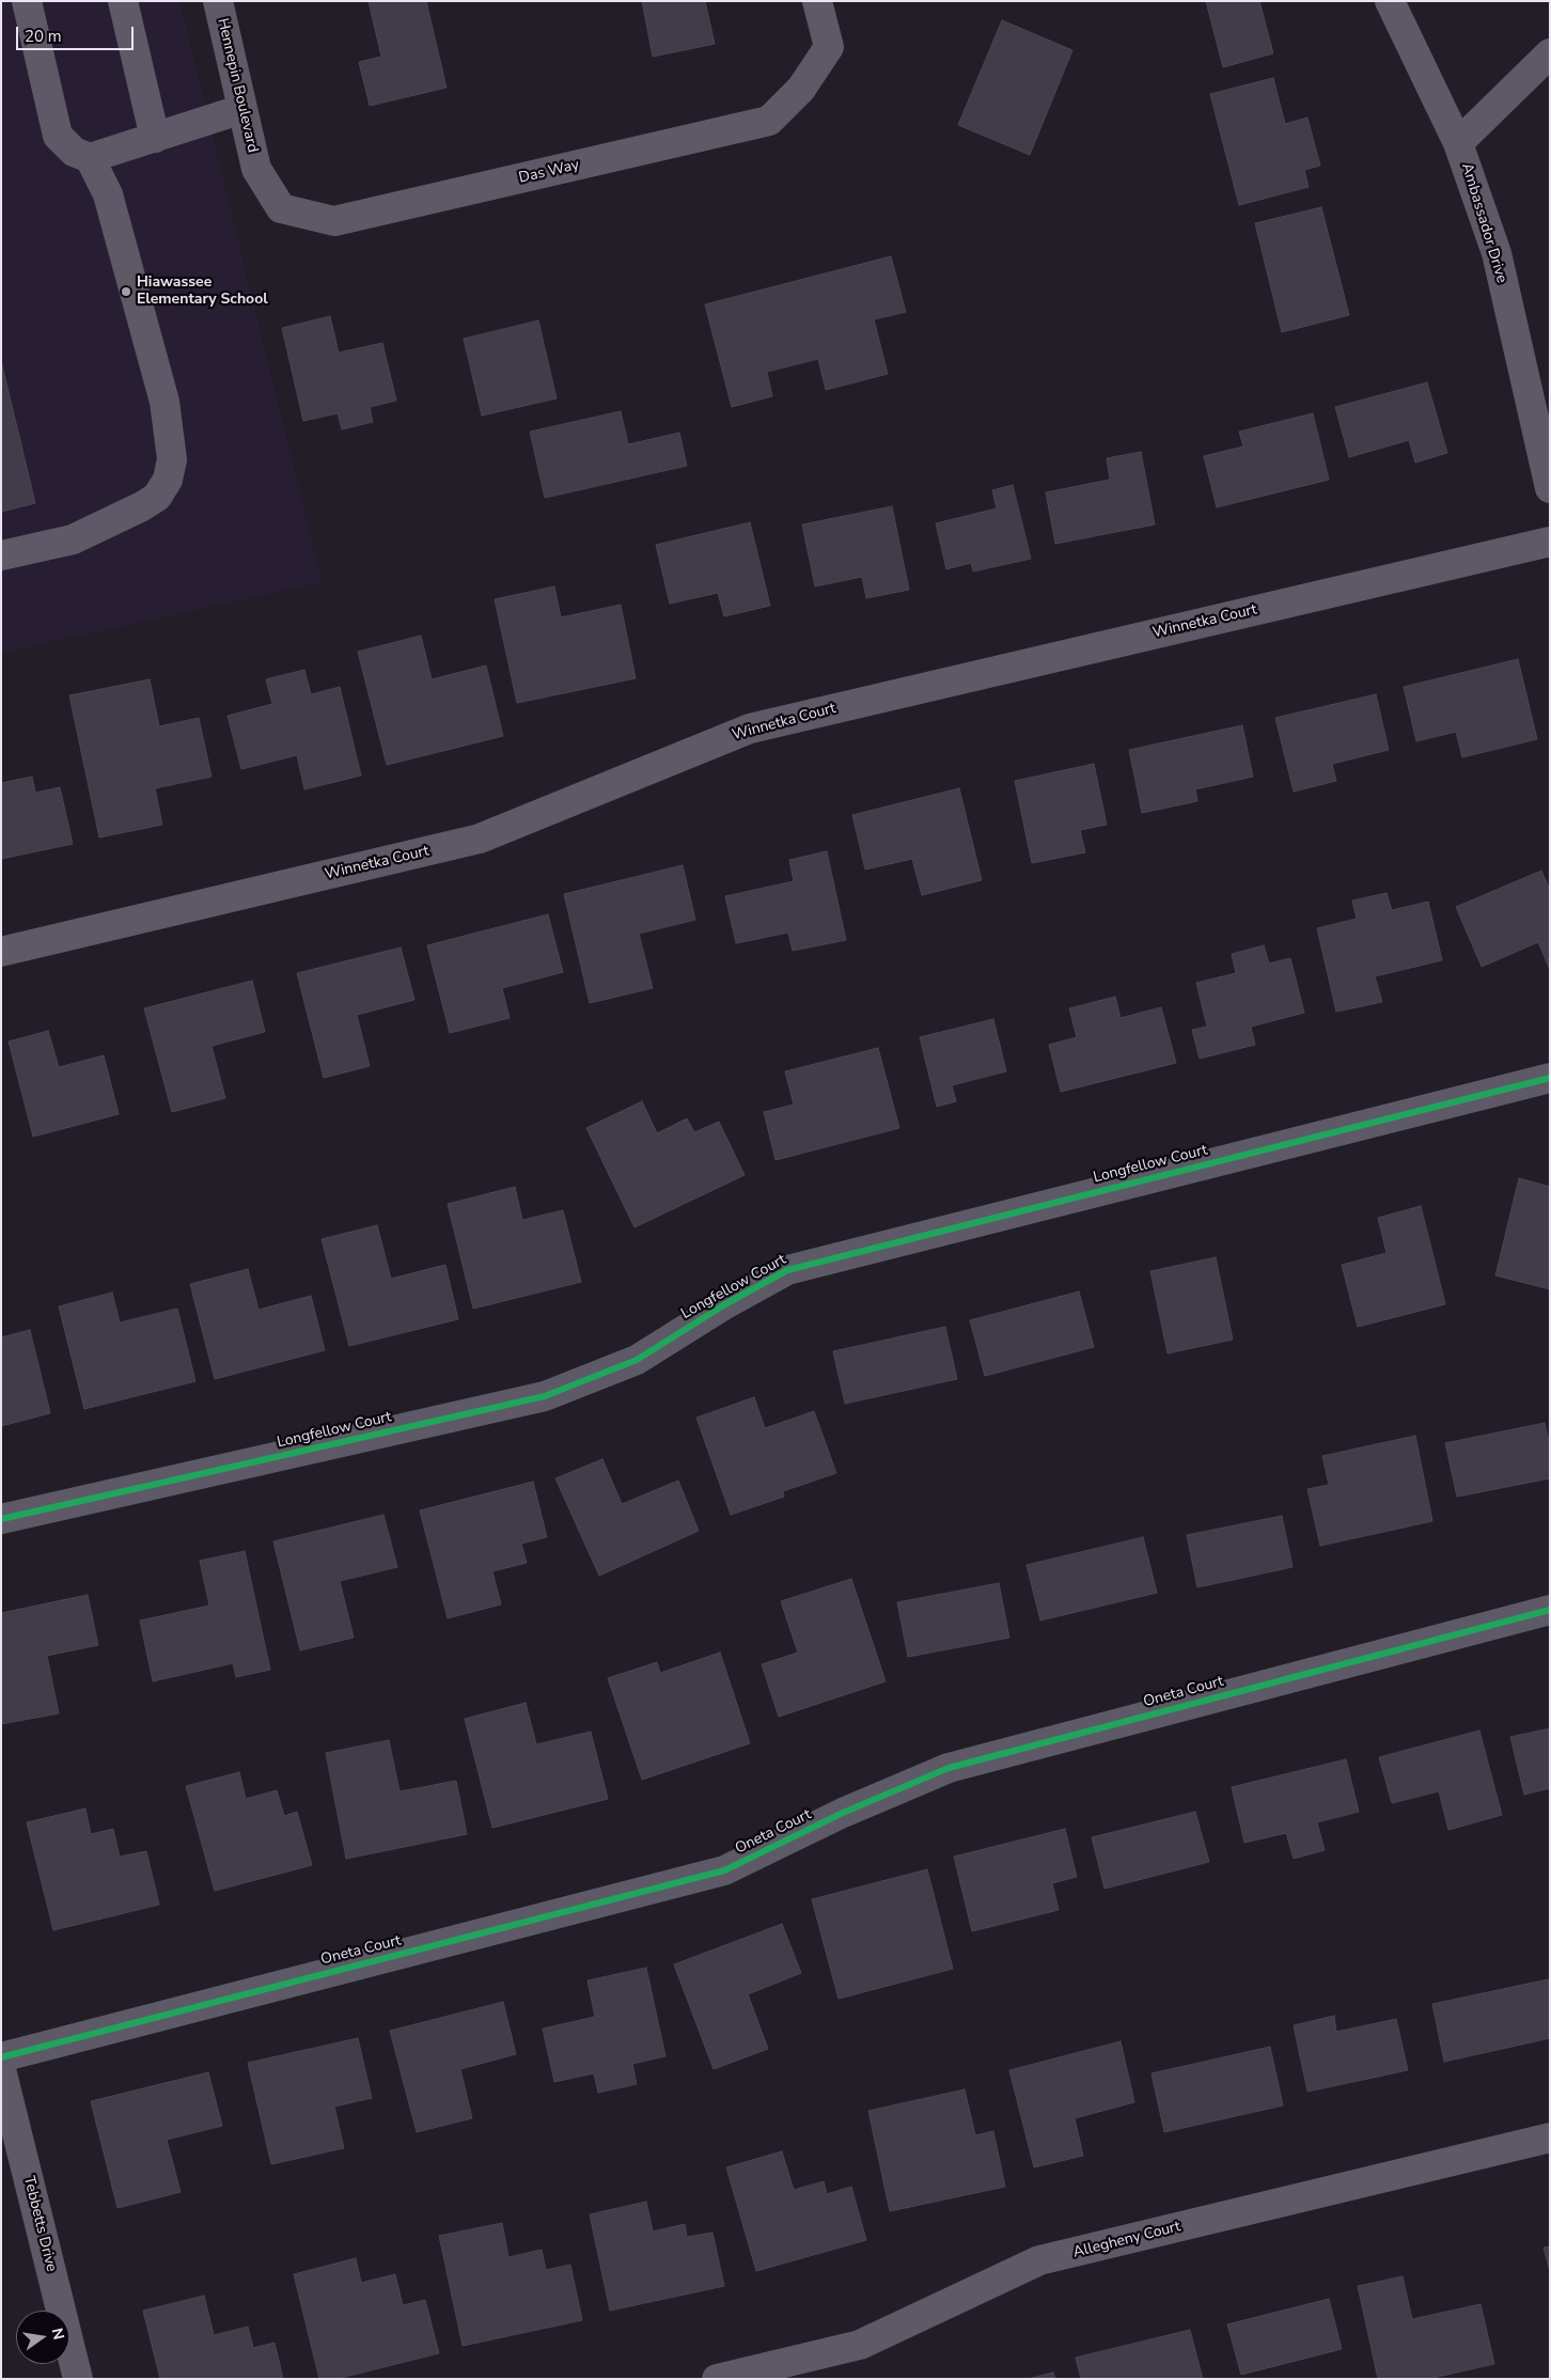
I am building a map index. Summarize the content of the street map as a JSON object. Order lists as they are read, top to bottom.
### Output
{
  "streets": {
    "street": [
      "Hennepin Boulevard",
      "Das Way",
      "Ambassador Drive",
      "Winnetka Court",
      "Longfellow Court",
      "Oneta Court",
      "Tebbetts Drive",
      "Allegheny Court"
    ]
  },
  "crossings": [
    ["Hennepin Boulevard", "Das Way"]
  ],
  "places": ["Hiawassee Elementary School"],
  "scale_bar": "20 m",
  "north": "right"
}
